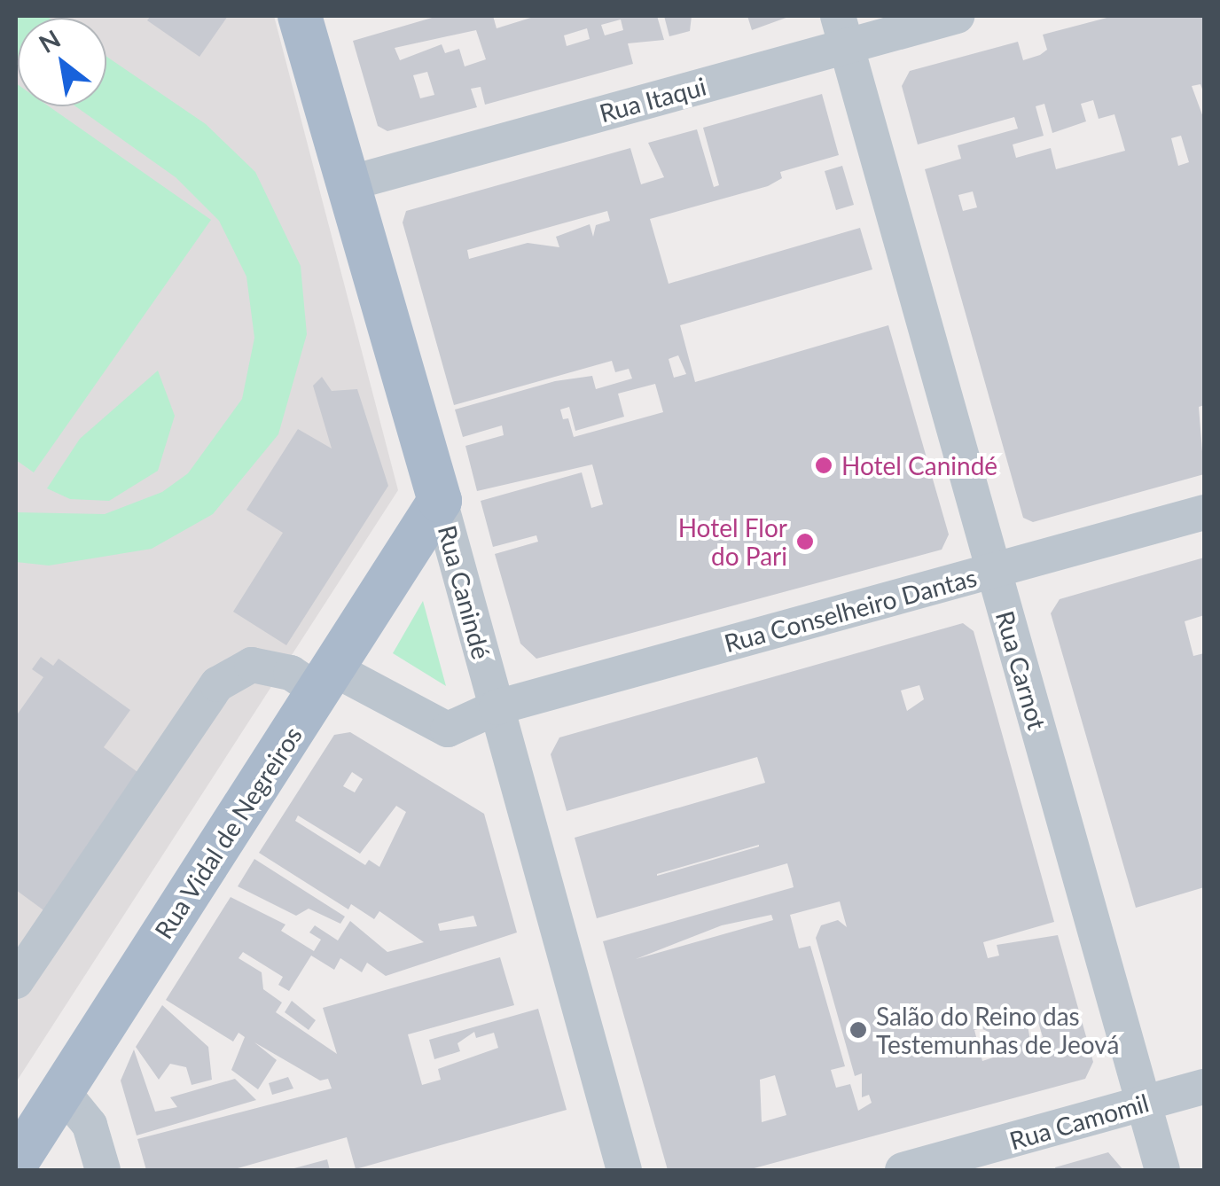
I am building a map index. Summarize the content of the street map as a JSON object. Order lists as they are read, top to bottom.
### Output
{
  "streets": {
    "main road": ["Rua Canindé", "Rua Vidal de Negreiros"],
    "street": [
      "Rua Itaqui",
      "Rua Conselheiro Dantas",
      "Rua Carnot",
      "Rua Camomil"
    ]
  },
  "crossings": [
    ["Rua Itaqui", "Rua Canindé"],
    ["Rua Itaqui", "Rua Carnot"],
    ["Rua Canindé", "Rua Conselheiro Dantas"],
    ["Rua Canindé", "Rua Vidal de Negreiros"],
    ["Rua Conselheiro Dantas", "Rua Carnot"],
    ["Rua Conselheiro Dantas", "Rua Vidal de Negreiros"],
    ["Rua Carnot", "Rua Camomil"]
  ],
  "places": ["Hotel Canindé", "Hotel Flor do Pari", "Salão do Reino das Testemunhas de Jeová"],
  "north": "top left"
}
